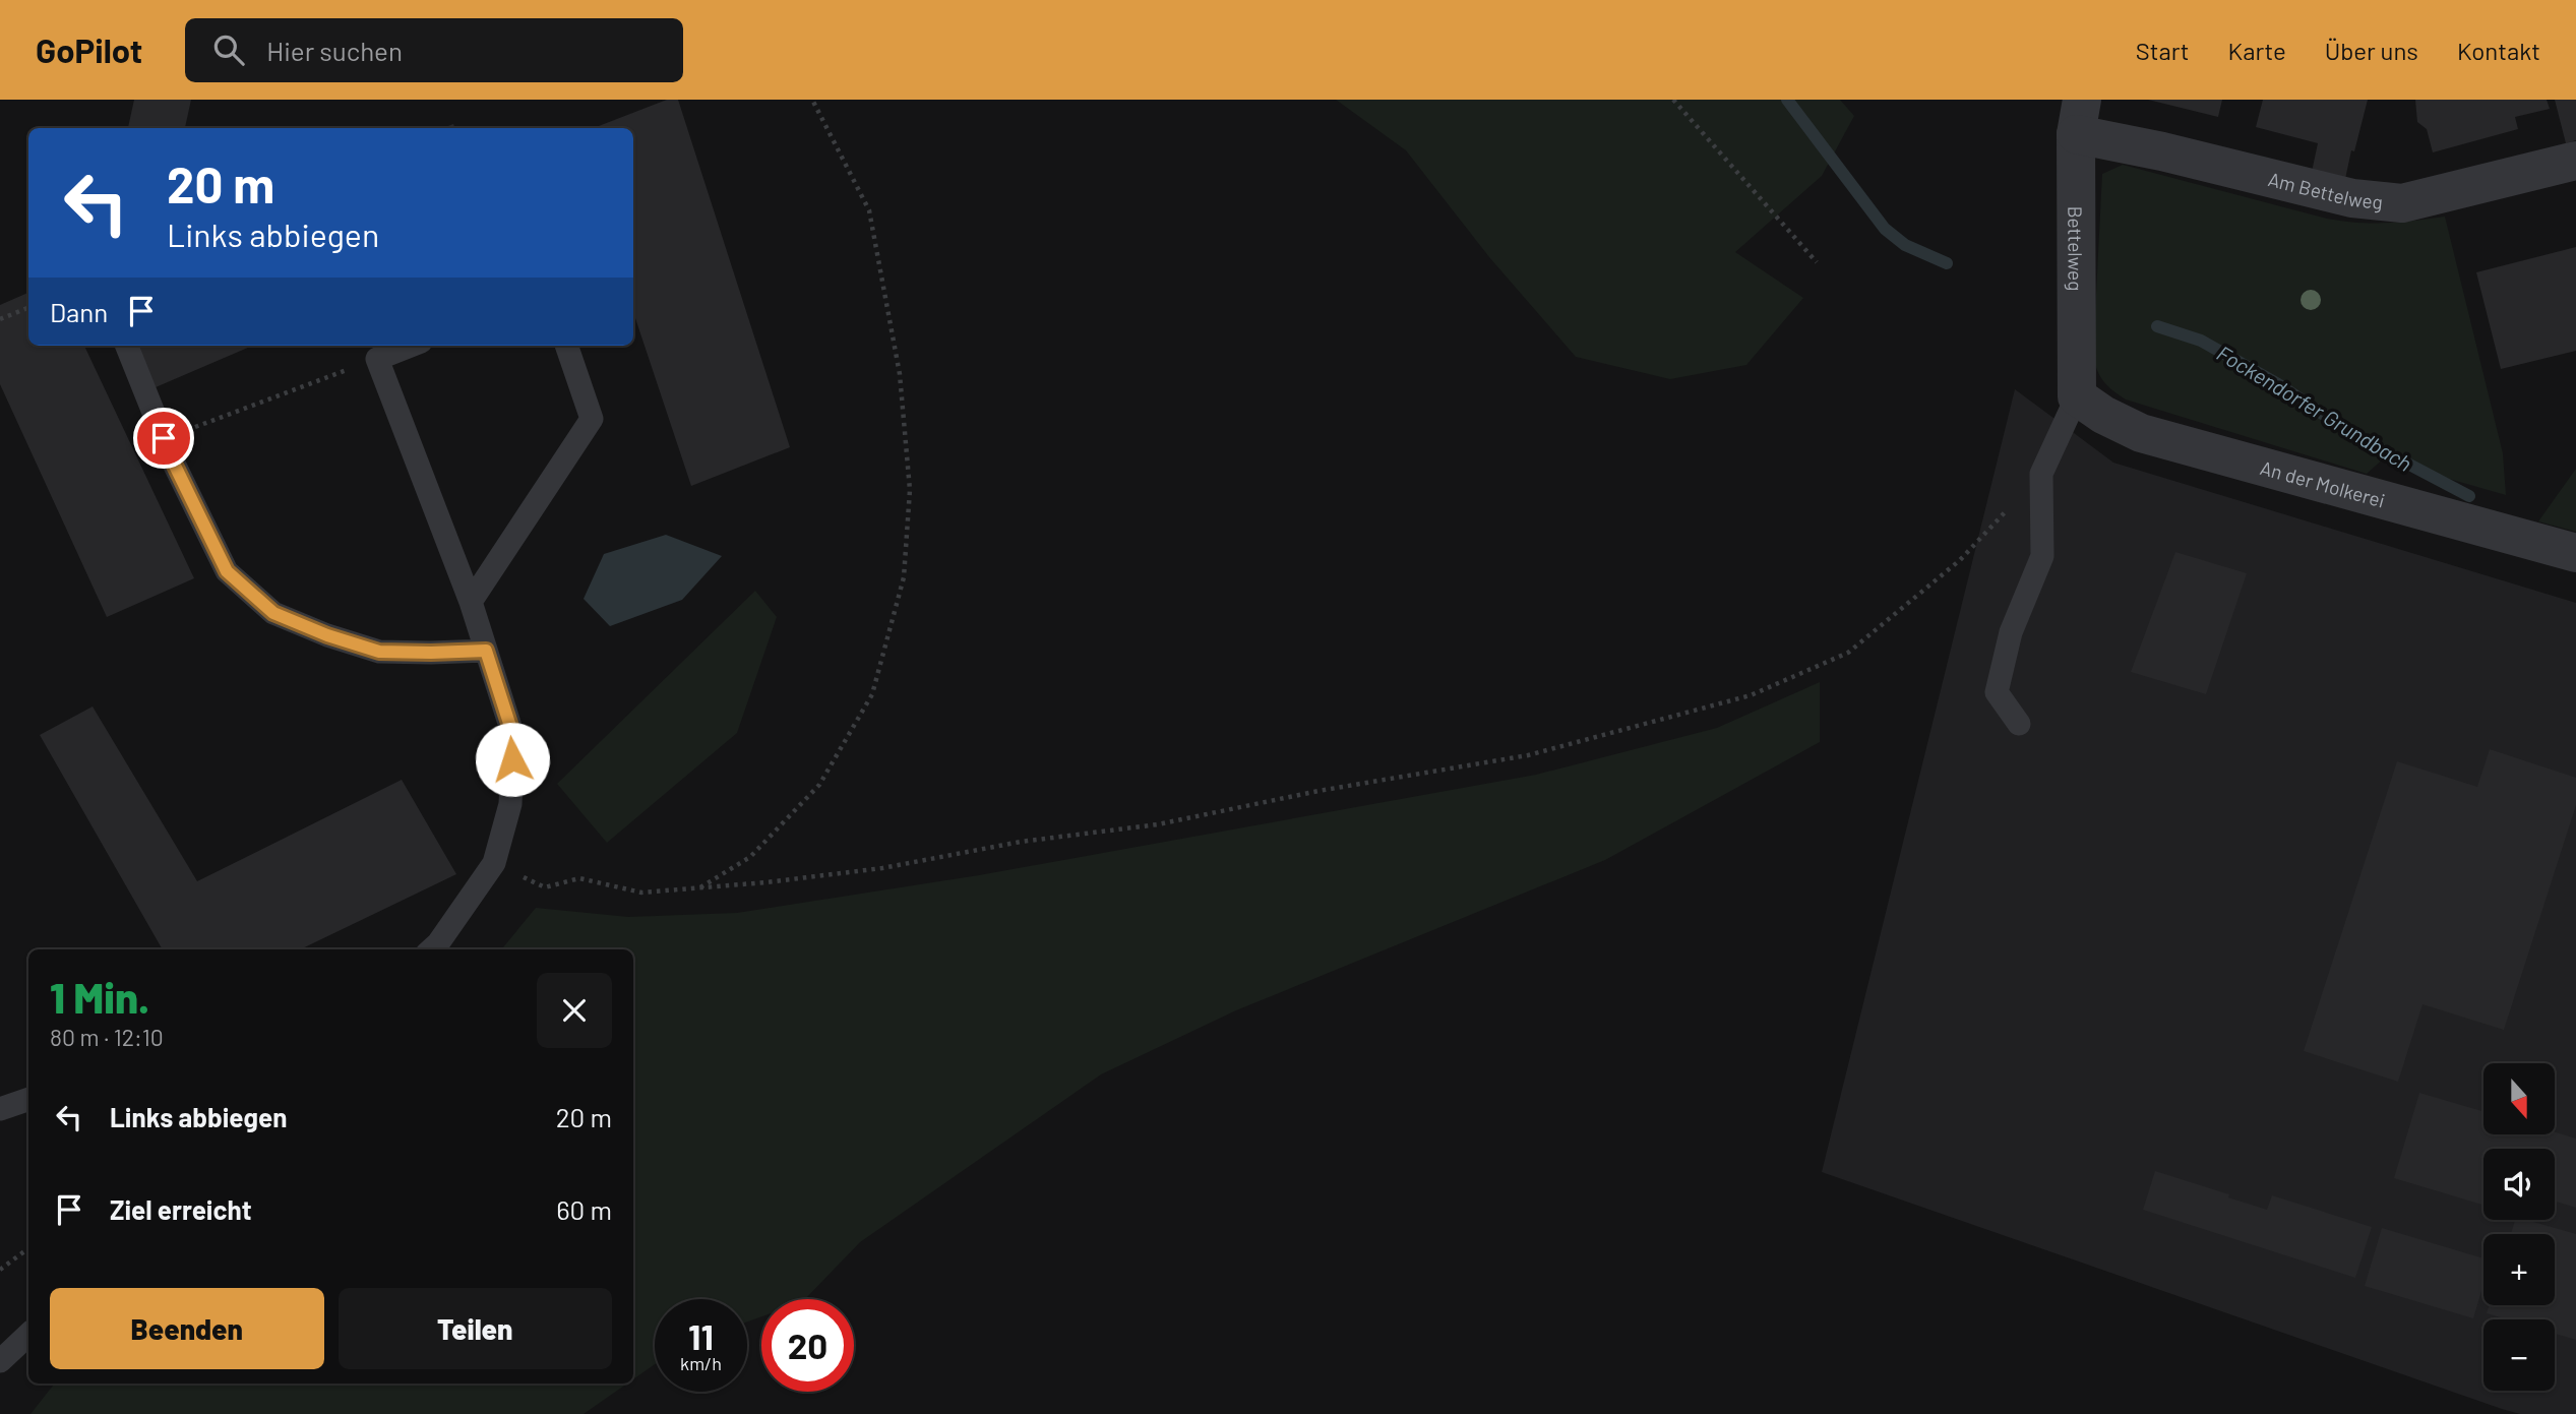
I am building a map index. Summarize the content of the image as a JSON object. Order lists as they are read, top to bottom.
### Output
{
  "streets": {
    "street": ["Am Bettelweg", "Bettelweg", "An der Molkerei"]
  },
  "crossings": [
    ["Am Bettelweg", "Bettelweg"],
    ["Bettelweg", "An der Molkerei"]
  ],
  "water": ["Fockendorfer Grundbach"],
  "north": "bottom",
  "page": {
    "header": "GoPilot",
    "search": "Hier suchen",
    "nav": [
      "Start",
      "Karte",
      "Über uns",
      "Kontakt"
    ],
    "turn": ["20 m", "Links abbiegen"],
    "then": "Dann",
    "heading": ["1 Min.", "80 m · 12:10"],
    "map_buttons": ["+", "−"],
    "list": [
      {
        "name": "Links abbiegen",
        "value": "20 m"
      },
      {
        "name": "Ziel erreicht",
        "value": "60 m"
      }
    ],
    "buttons": ["Beenden", "Teilen"],
    "speed": "11 km/h",
    "limit": "20"
  }
}
